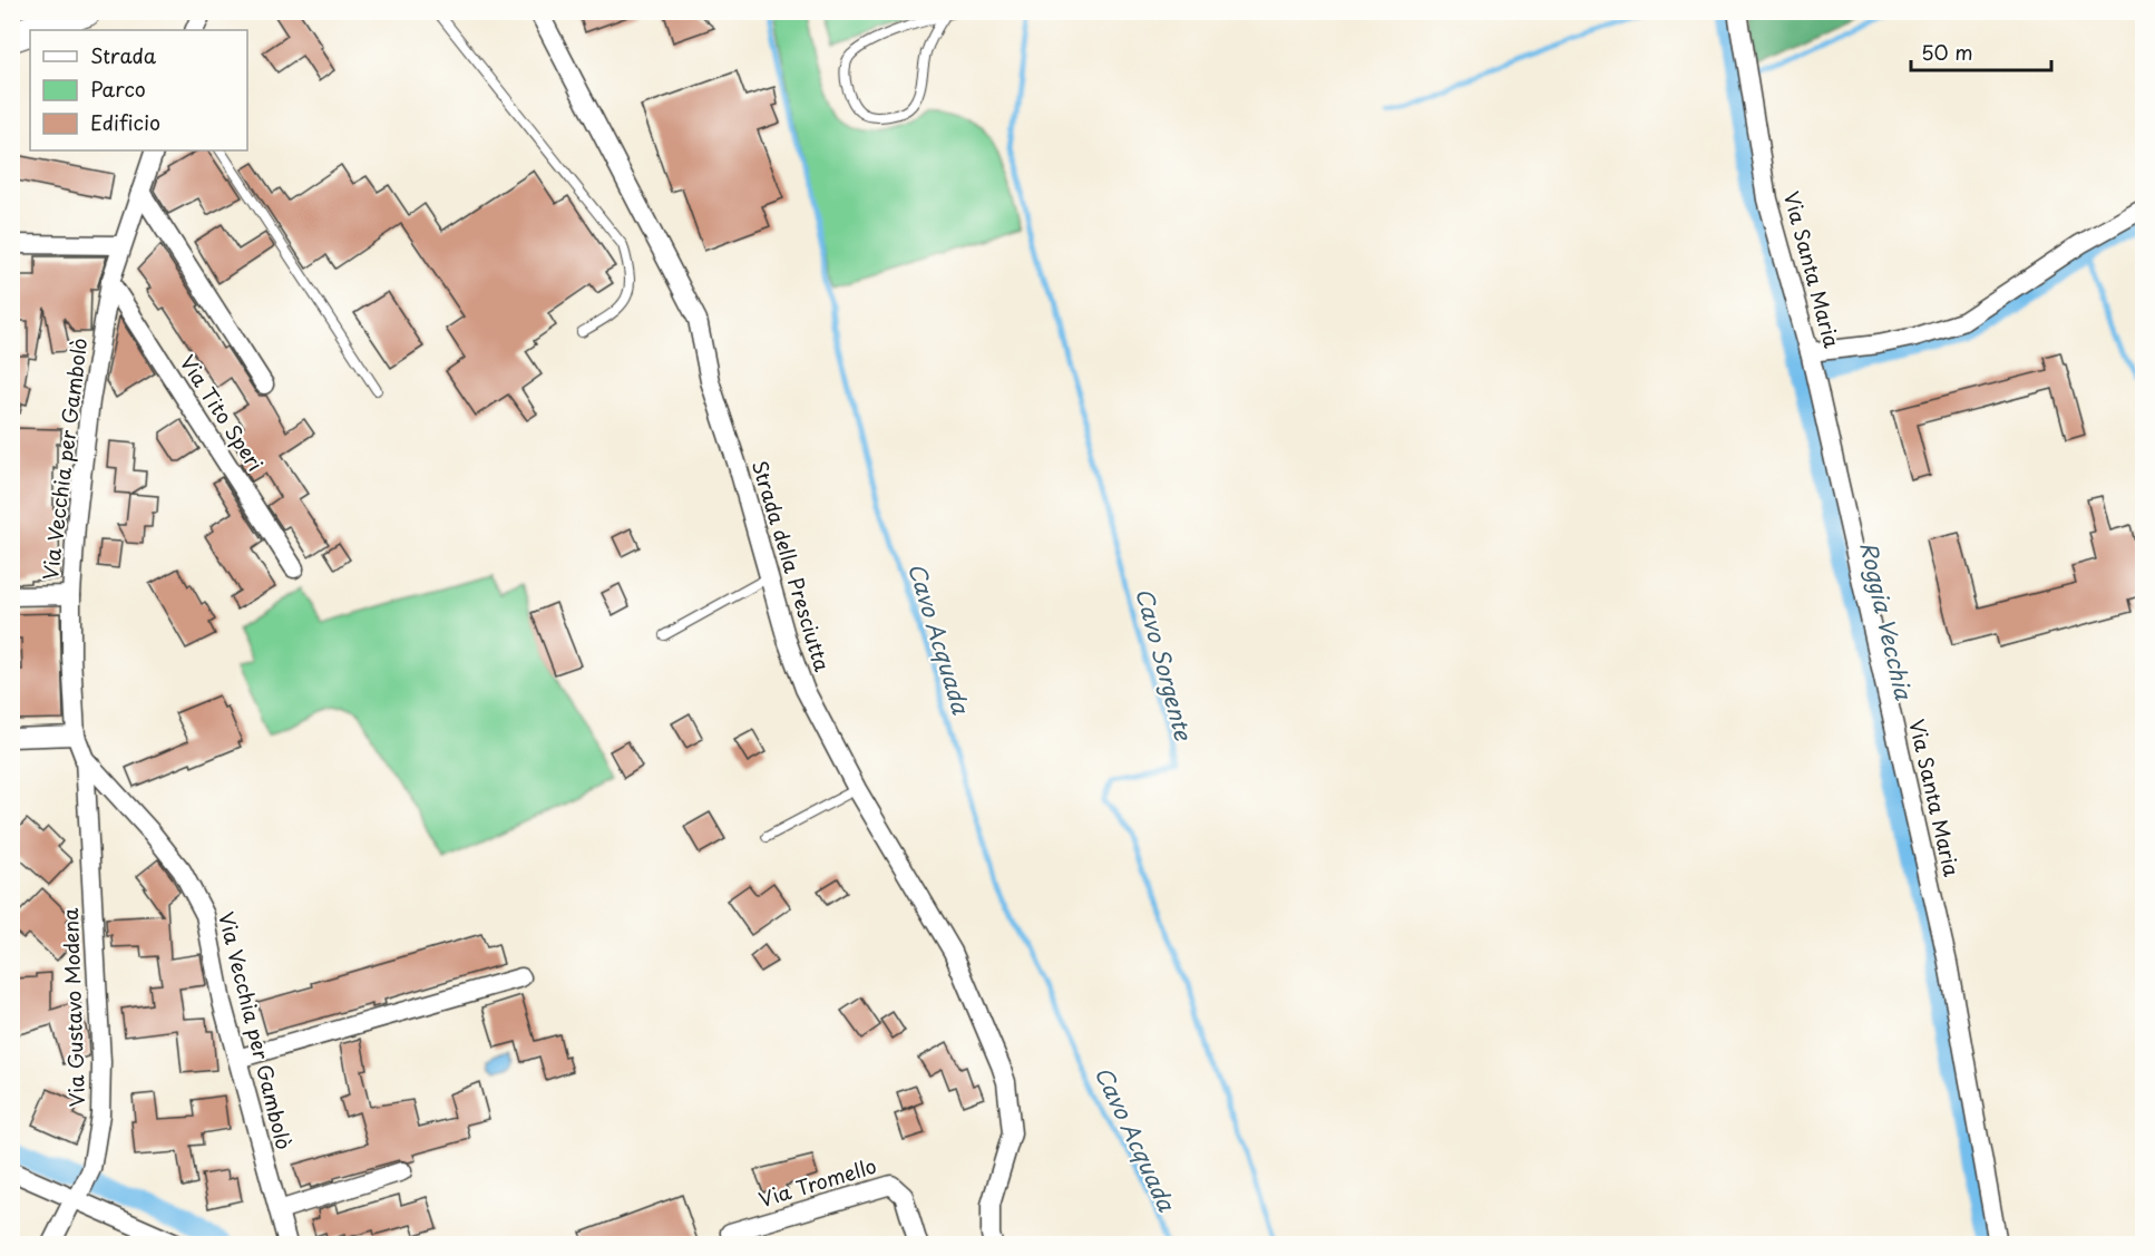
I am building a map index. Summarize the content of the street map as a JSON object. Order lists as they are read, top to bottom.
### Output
{
  "streets": {
    "street": [
      "Via Santa Maria",
      "Via Tito Speri",
      "Via Vecchia per Gambolò",
      "Strada della Presciutta",
      "Via Gustavo Modena",
      "Via Tromello"
    ]
  },
  "crossings": [
    ["Via Tito Speri", "Via Vecchia per Gambolò"],
    ["Via Vecchia per Gambolò", "Via Gustavo Modena"]
  ],
  "water": ["Roggia Vecchia", "Cavo Acquada", "Cavo Sorgente"],
  "legend": ["Strada", "Parco", "Edificio"],
  "scale_bar": "50 m"
}
